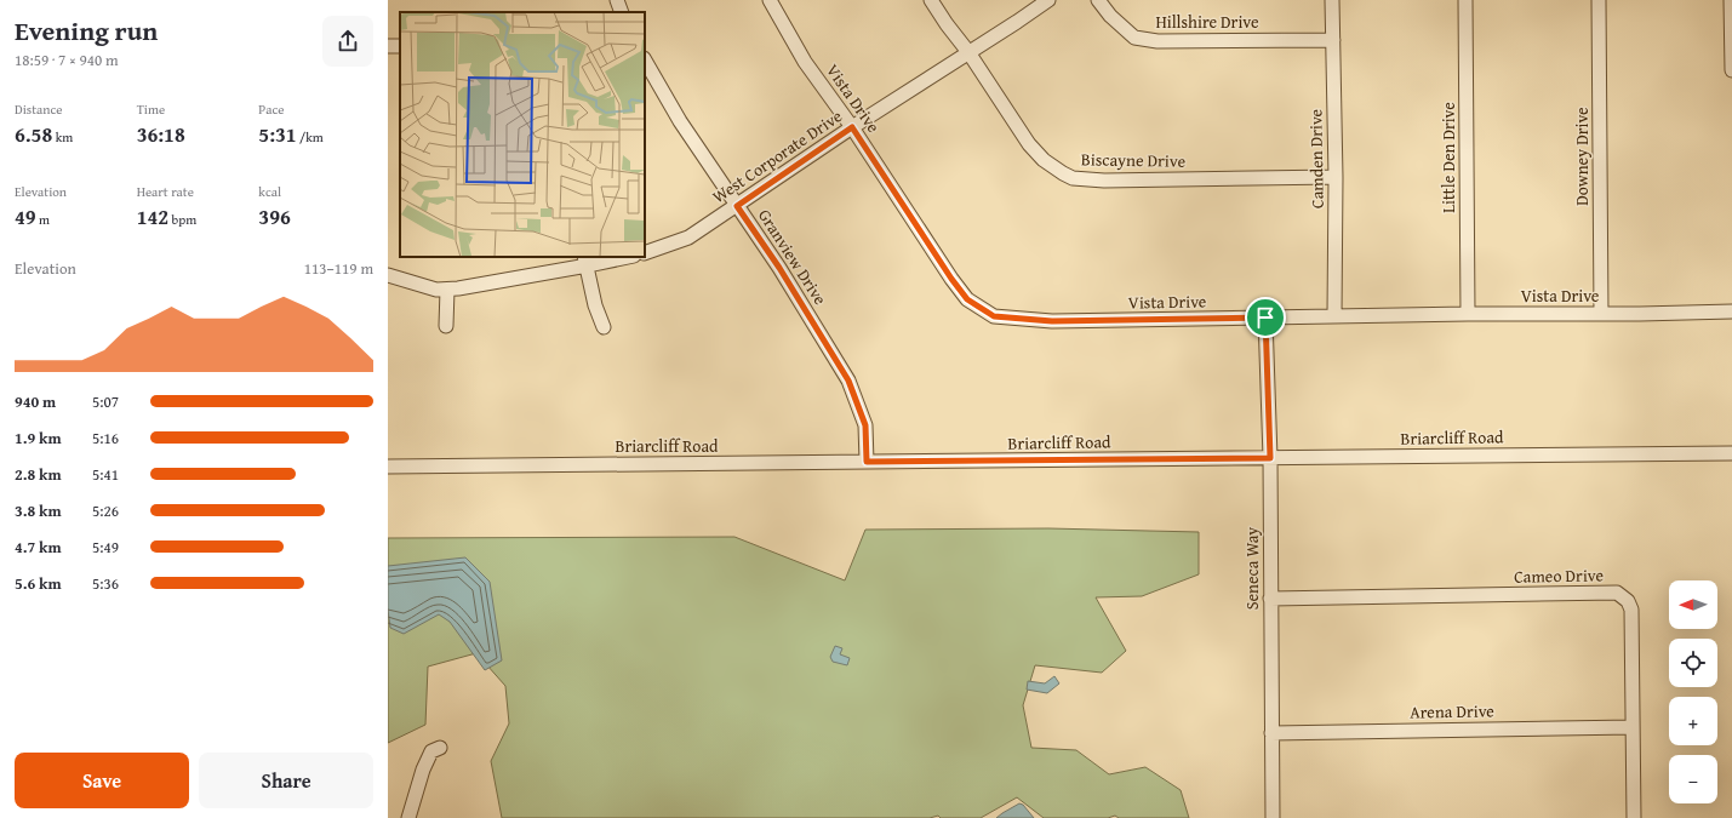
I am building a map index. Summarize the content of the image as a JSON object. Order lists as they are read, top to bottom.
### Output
{
  "streets": {
    "street": [
      "Hillshire Drive",
      "Vista Drive",
      "West Corporate Drive",
      "Downey Drive",
      "Little Den Drive",
      "Camden Drive",
      "Biscayne Drive",
      "Granview Drive",
      "Briarcliff Road",
      "Seneca Way",
      "Cameo Drive",
      "Arena Drive"
    ]
  },
  "crossings": [
    ["Hillshire Drive", "Camden Drive"],
    ["Vista Drive", "West Corporate Drive"],
    ["Vista Drive", "Downey Drive"],
    ["Vista Drive", "Little Den Drive"],
    ["Vista Drive", "Camden Drive"],
    ["Vista Drive", "Seneca Way"],
    ["West Corporate Drive", "Biscayne Drive"],
    ["West Corporate Drive", "Granview Drive"],
    ["Camden Drive", "Biscayne Drive"],
    ["Granview Drive", "Briarcliff Road"],
    ["Briarcliff Road", "Seneca Way"],
    ["Seneca Way", "Cameo Drive"],
    ["Seneca Way", "Arena Drive"],
    ["Cameo Drive", "Arena Drive"]
  ],
  "north": "left",
  "page": {
    "heading": ["Evening run", "18:59 · 7 × 940 m"],
    "stats": [
      ["Distance", "6.58 km"],
      ["Time", "36:18"],
      ["Pace", "5:31 /km"],
      ["Elevation", "49 m"],
      ["Heart rate", "142 bpm"],
      ["kcal", "396"]
    ],
    "chart": ["Elevation", "113–119 m"],
    "list": [
      {
        "name": "940 m",
        "note": "5:07"
      },
      {
        "name": "1.9 km",
        "note": "5:16"
      },
      {
        "name": "2.8 km",
        "note": "5:41"
      },
      {
        "name": "3.8 km",
        "note": "5:26"
      },
      {
        "name": "4.7 km",
        "note": "5:49"
      },
      {
        "name": "5.6 km",
        "note": "5:36"
      }
    ],
    "map_buttons": ["+", "−"],
    "buttons": ["Save", "Share"]
  }
}
